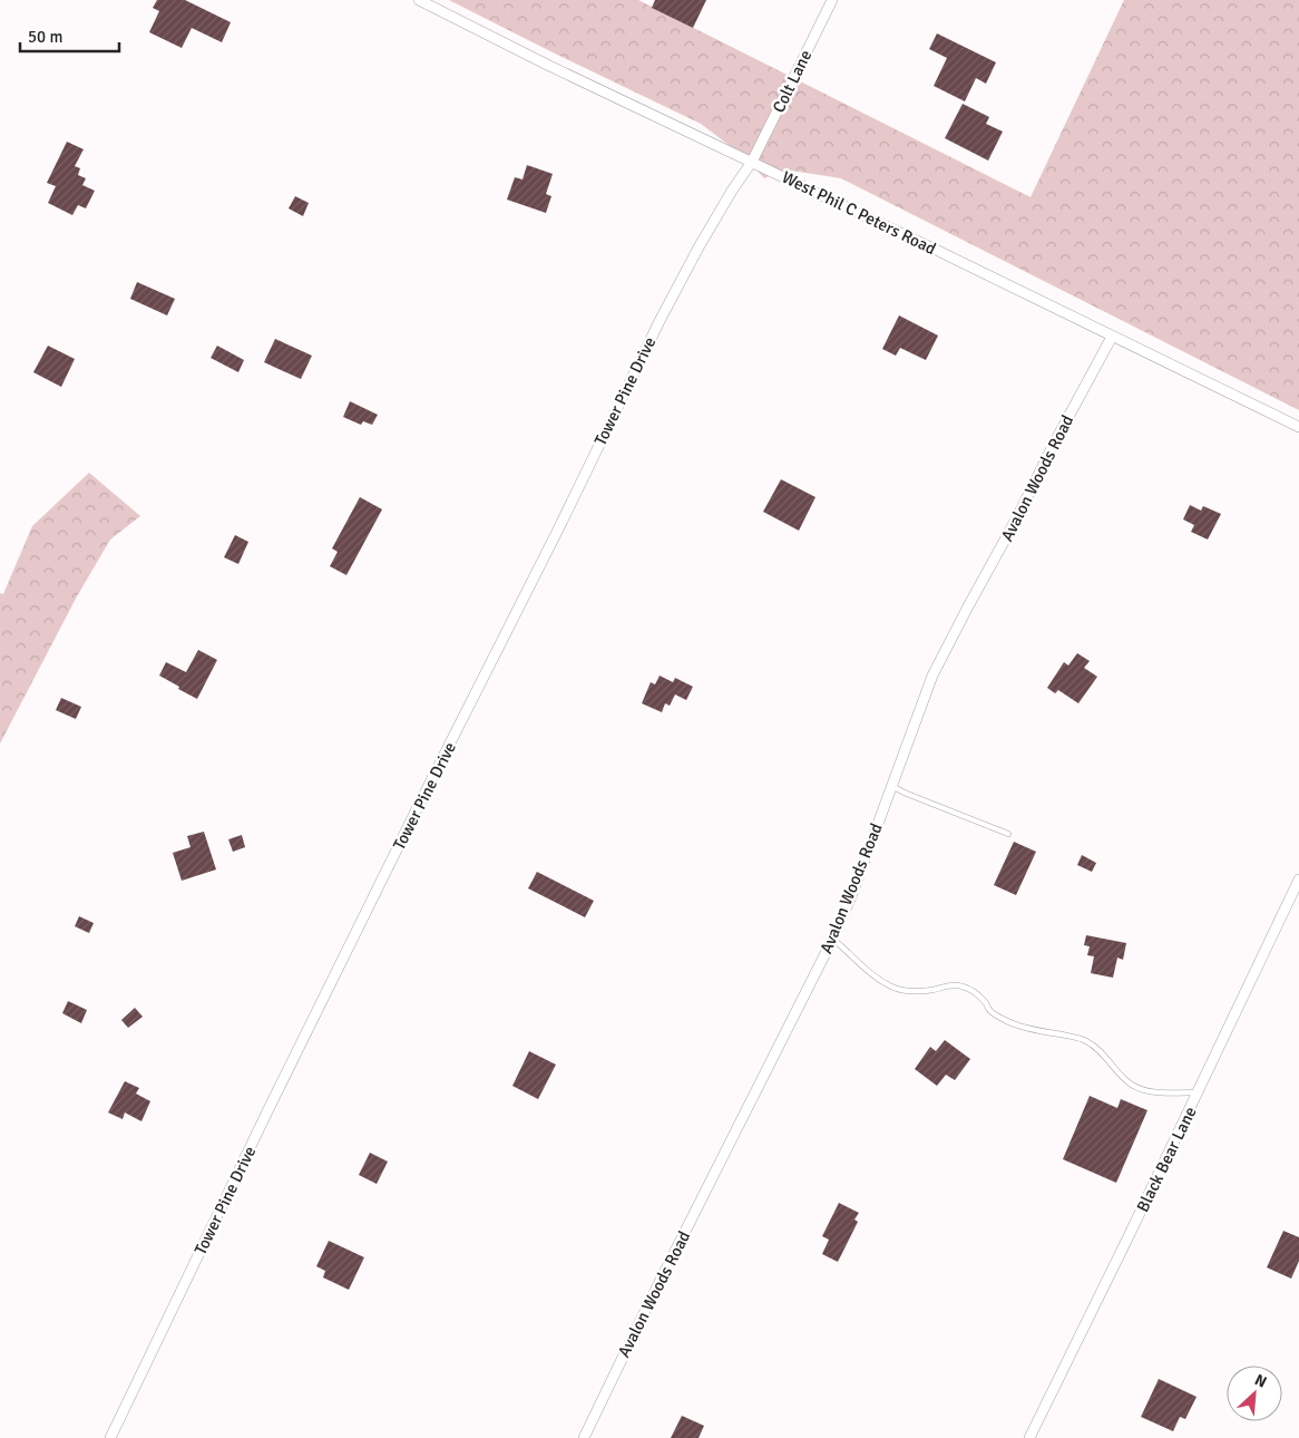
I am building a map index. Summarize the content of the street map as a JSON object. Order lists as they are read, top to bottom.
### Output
{
  "streets": {
    "street": [
      "Colt Lane",
      "West Phil C Peters Road",
      "Tower Pine Drive",
      "Avalon Woods Road",
      "Black Bear Lane"
    ]
  },
  "crossings": [
    ["Colt Lane", "West Phil C Peters Road"],
    ["Colt Lane", "Tower Pine Drive"],
    ["West Phil C Peters Road", "Tower Pine Drive"],
    ["West Phil C Peters Road", "Avalon Woods Road"]
  ],
  "scale_bar": "50 m",
  "north": "top right"
}
